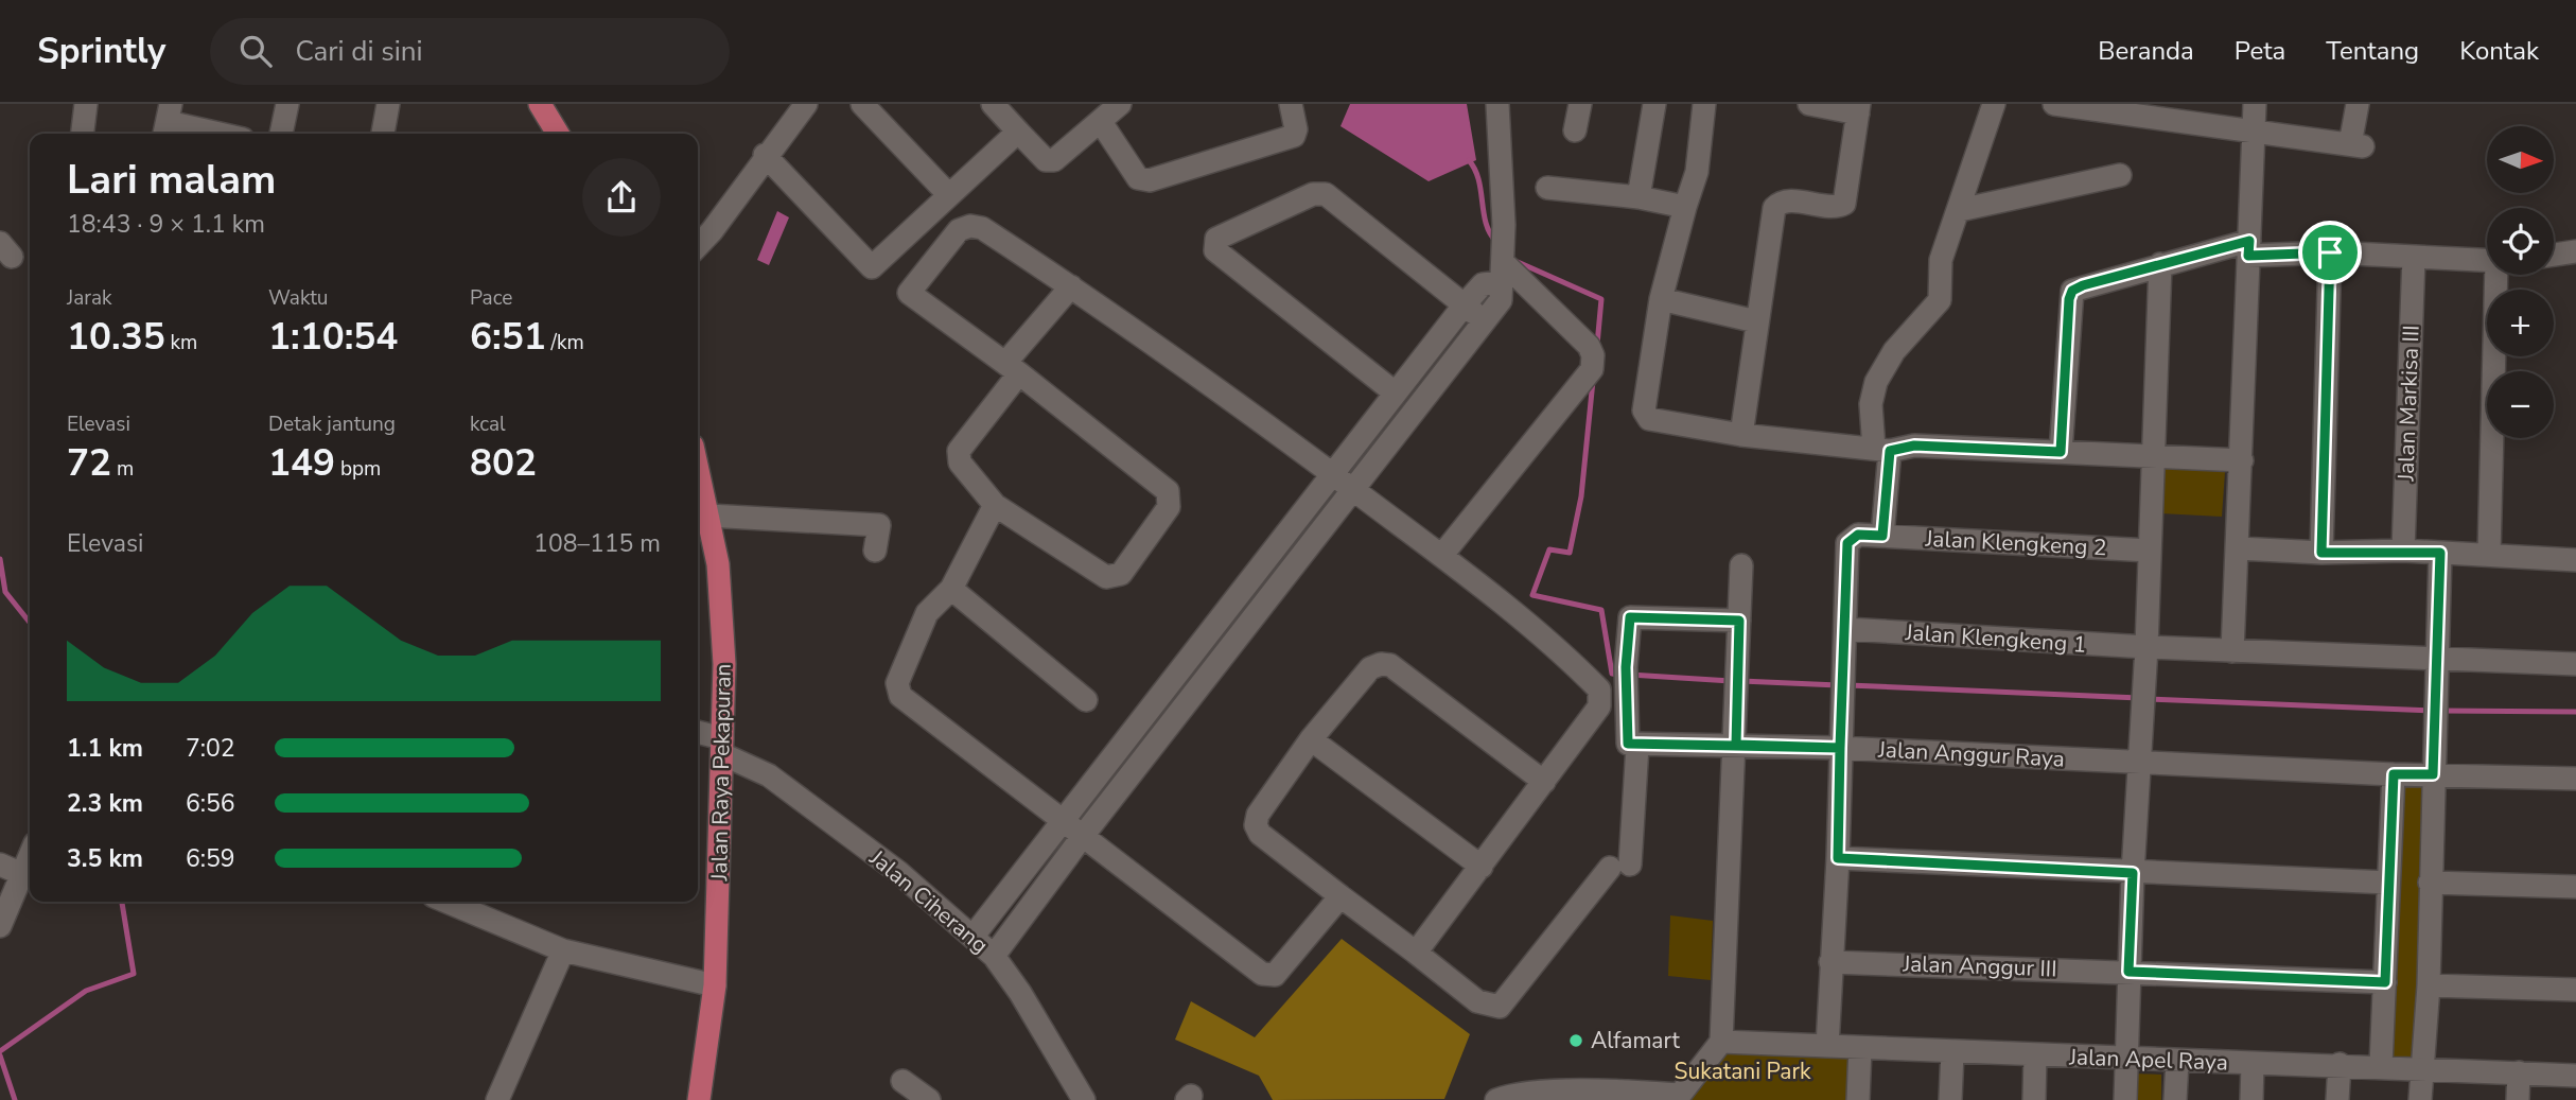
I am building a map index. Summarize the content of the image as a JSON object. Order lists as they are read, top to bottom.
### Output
{
  "streets": {
    "main road": ["Jalan Raya Pekapuran"],
    "street": [
      "Jalan Markisa III",
      "Jalan Klengkeng 2",
      "Jalan Klengkeng 1",
      "Jalan Anggur Raya",
      "Jalan Ciherang",
      "Jalan Anggur III",
      "Jalan Apel Raya"
    ]
  },
  "crossings": [
    ["Jalan Klengkeng 2", "Jalan Klengkeng 1"],
    ["Jalan Raya Pekapuran", "Jalan Ciherang"]
  ],
  "parks": ["Sukatani Park"],
  "places": ["Alfamart"],
  "north": "right",
  "page": {
    "header": "Sprintly",
    "search": "Cari di sini",
    "nav": [
      "Beranda",
      "Peta",
      "Tentang",
      "Kontak"
    ],
    "map_buttons": ["+", "−"],
    "heading": ["Lari malam", "18:43 · 9 × 1.1 km"],
    "stats": [
      ["Jarak", "10.35 km"],
      ["Waktu", "1:10:54"],
      ["Pace", "6:51 /km"],
      ["Elevasi", "72 m"],
      ["Detak jantung", "149 bpm"],
      ["kcal", "802"]
    ],
    "chart": ["Elevasi", "108–115 m"],
    "list": [
      {
        "name": "1.1 km",
        "note": "7:02"
      },
      {
        "name": "2.3 km",
        "note": "6:56"
      },
      {
        "name": "3.5 km",
        "note": "6:59"
      }
    ]
  }
}
